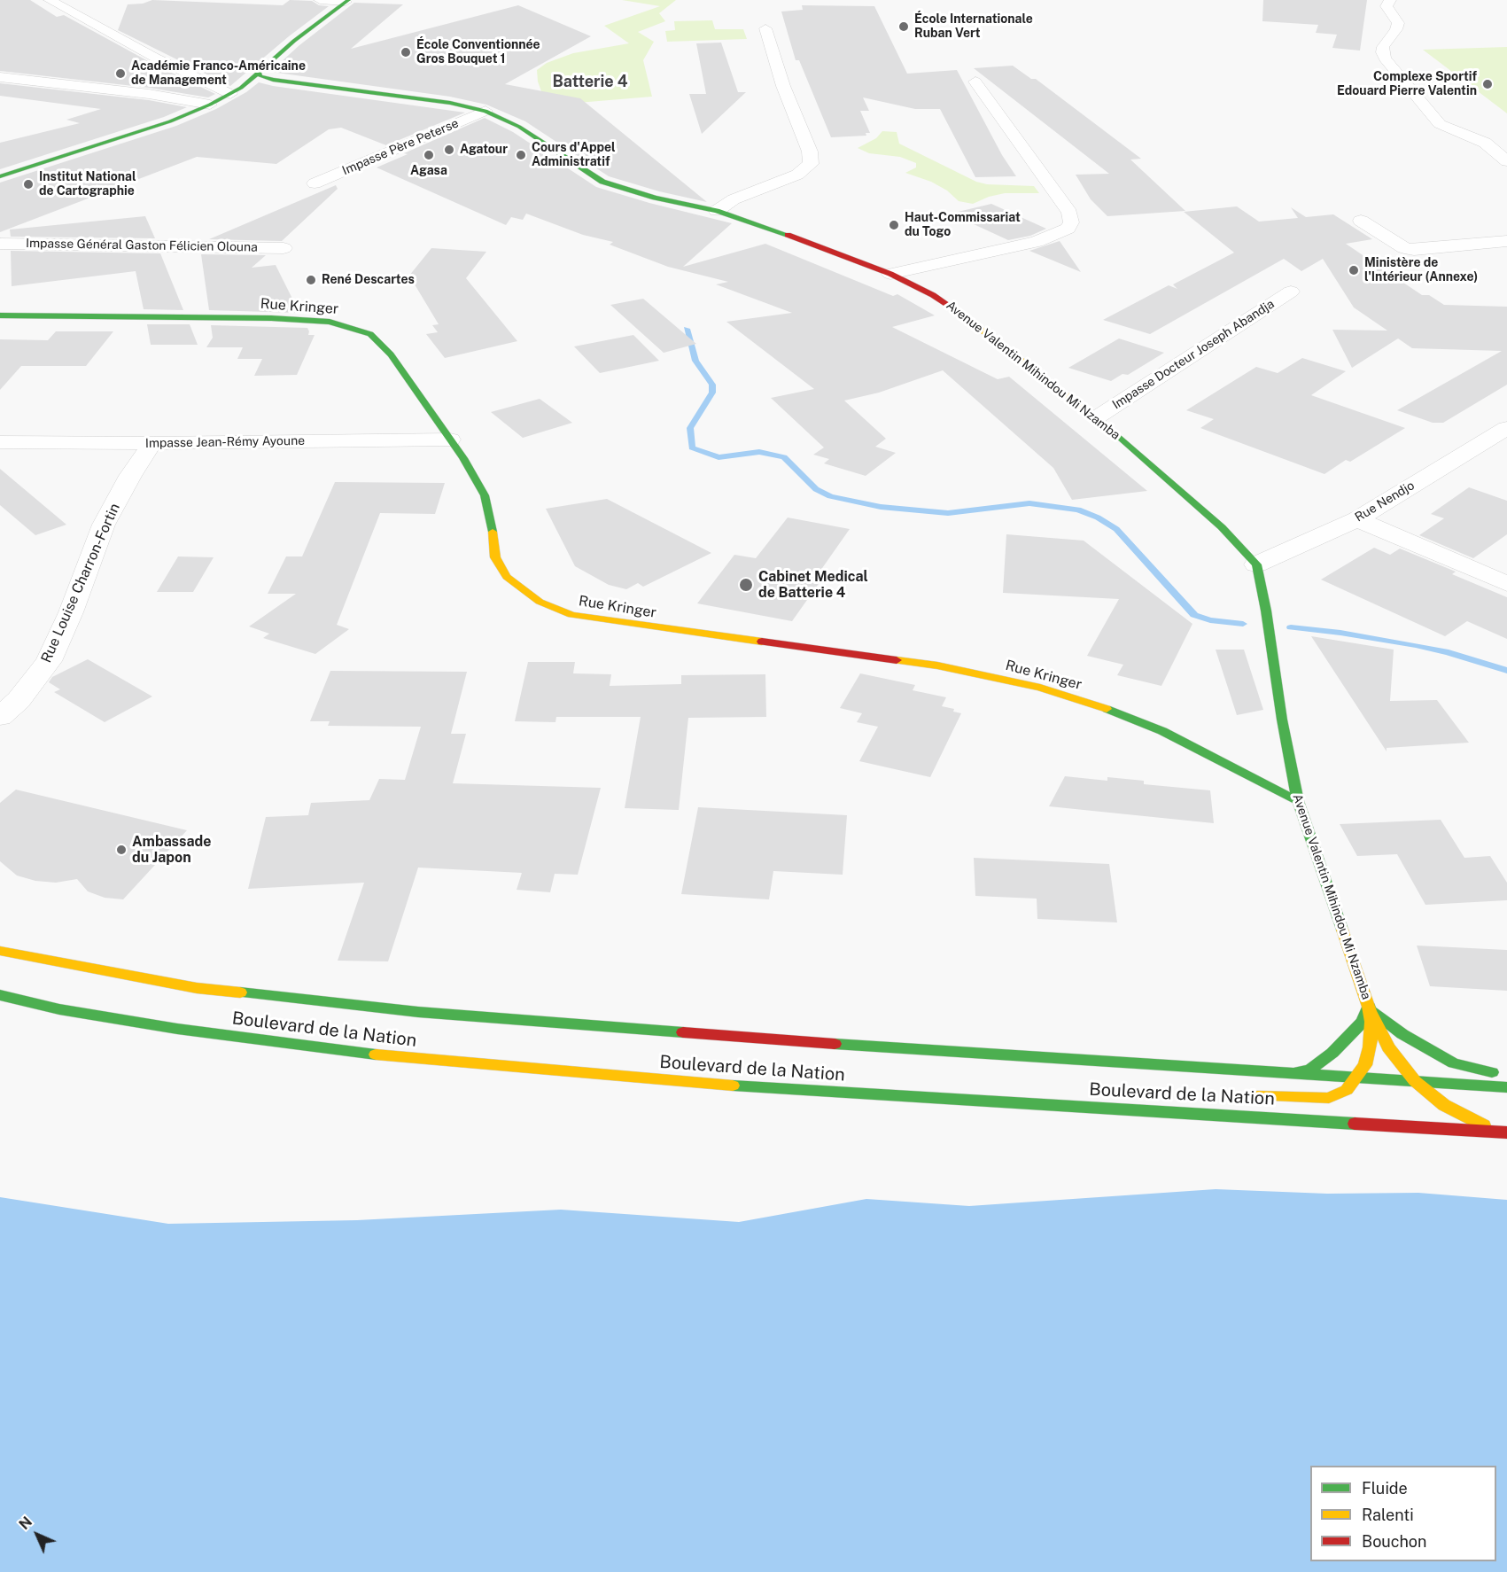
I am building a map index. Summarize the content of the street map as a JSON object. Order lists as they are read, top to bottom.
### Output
{
  "streets": {
    "street": [
      "Impasse Père Peterse",
      "Impasse Général Gaston Félicien Olouna",
      "Rue Kringer",
      "Impasse Docteur Joseph Abandja",
      "Avenue Valentin Mihindou Mi Nzamba",
      "Impasse Jean-Rémy Ayoune",
      "Rue Nendjo",
      "Rue Louise Charron-Fortin",
      "Boulevard de la Nation"
    ]
  },
  "crossings": [
    ["Impasse Père Peterse", "Avenue Valentin Mihindou Mi Nzamba"],
    ["Rue Kringer", "Avenue Valentin Mihindou Mi Nzamba"],
    ["Rue Kringer", "Impasse Jean-Rémy Ayoune"],
    ["Impasse Docteur Joseph Abandja", "Avenue Valentin Mihindou Mi Nzamba"],
    ["Avenue Valentin Mihindou Mi Nzamba", "Rue Nendjo"],
    ["Impasse Jean-Rémy Ayoune", "Rue Louise Charron-Fortin"]
  ],
  "districts": ["Batterie 4"],
  "places": [
    "École Internationale Ruban Vert",
    "École Conventionnée Gros Bouquet 1",
    "Académie Franco-Américaine de Management",
    "Complexe Sportif Edouard Pierre Valentin",
    "Agatour",
    "Agasa",
    "Cours d'Appel Administratif",
    "Institut National de Cartographie",
    "Haut-Commissariat du Togo",
    "Ministère de l'Intérieur (Annexe)",
    "René Descartes",
    "Cabinet Medical de Batterie 4",
    "Ambassade du Japon"
  ],
  "legend": ["Fluide", "Ralenti", "Bouchon"],
  "north": "top left"
}
